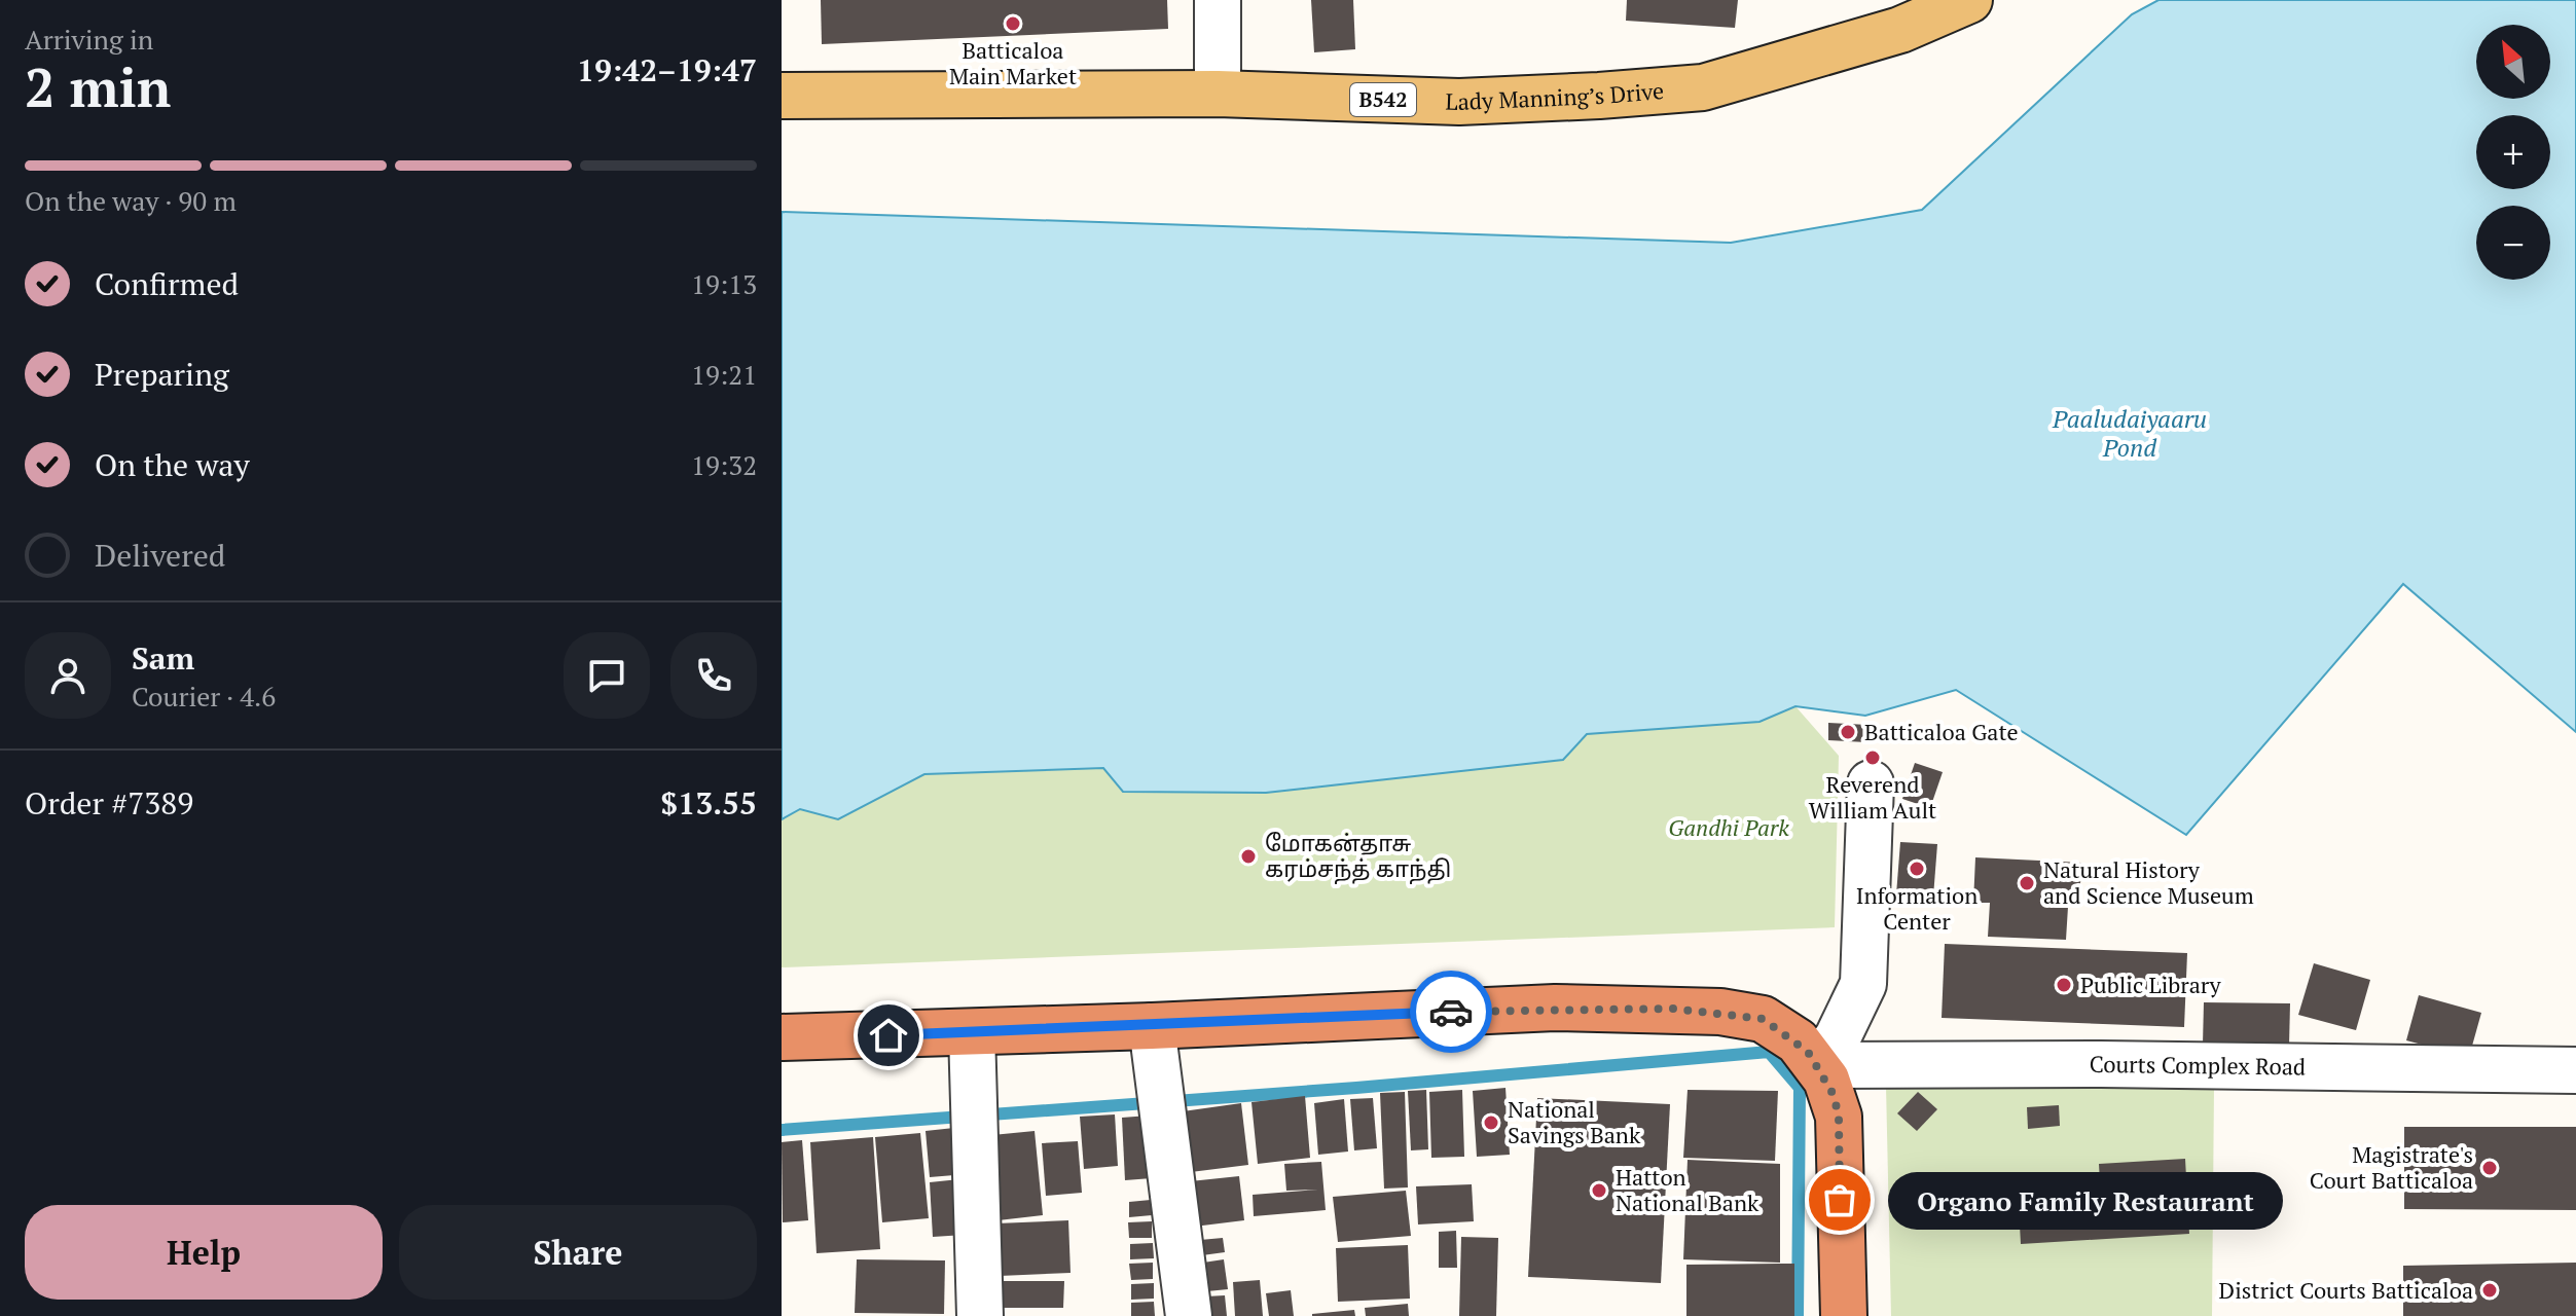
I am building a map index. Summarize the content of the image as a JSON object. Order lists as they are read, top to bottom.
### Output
{
  "streets": {
    "main road": ["Lady Manning’s Drive", "B542"],
    "street": ["Courts Complex Road"]
  },
  "water": ["Paaludaiyaaru Pond"],
  "parks": ["Gandhi Park"],
  "places": [
    "Batticaloa Main Market",
    "Batticaloa Gate",
    "Reverend William Ault",
    "மோகன்தாசு கரம்சந்த் காந்தி",
    "Information Center",
    "Natural History and Science Museum",
    "Public Library",
    "National Savings Bank",
    "Magistrate's Court Batticaloa",
    "Hatton National Bank",
    "Organo Family Restaurant",
    "District Courts Batticaloa"
  ],
  "north": "top left",
  "page": {
    "heading": ["2 min", "Arriving in", "19:42–19:47"],
    "panel": [
      "Sam",
      "Courier · 4.6",
      "Order #7389",
      "$13.55"
    ],
    "map_buttons": ["+", "−"],
    "bar": "On the way · 90 m",
    "list": [
      ["Confirmed", "19:13"],
      ["Preparing", "19:21"],
      ["On the way", "19:32"],
      "Delivered"
    ],
    "bubble": "Organo Family Restaurant",
    "buttons": ["Help", "Share"]
  }
}
